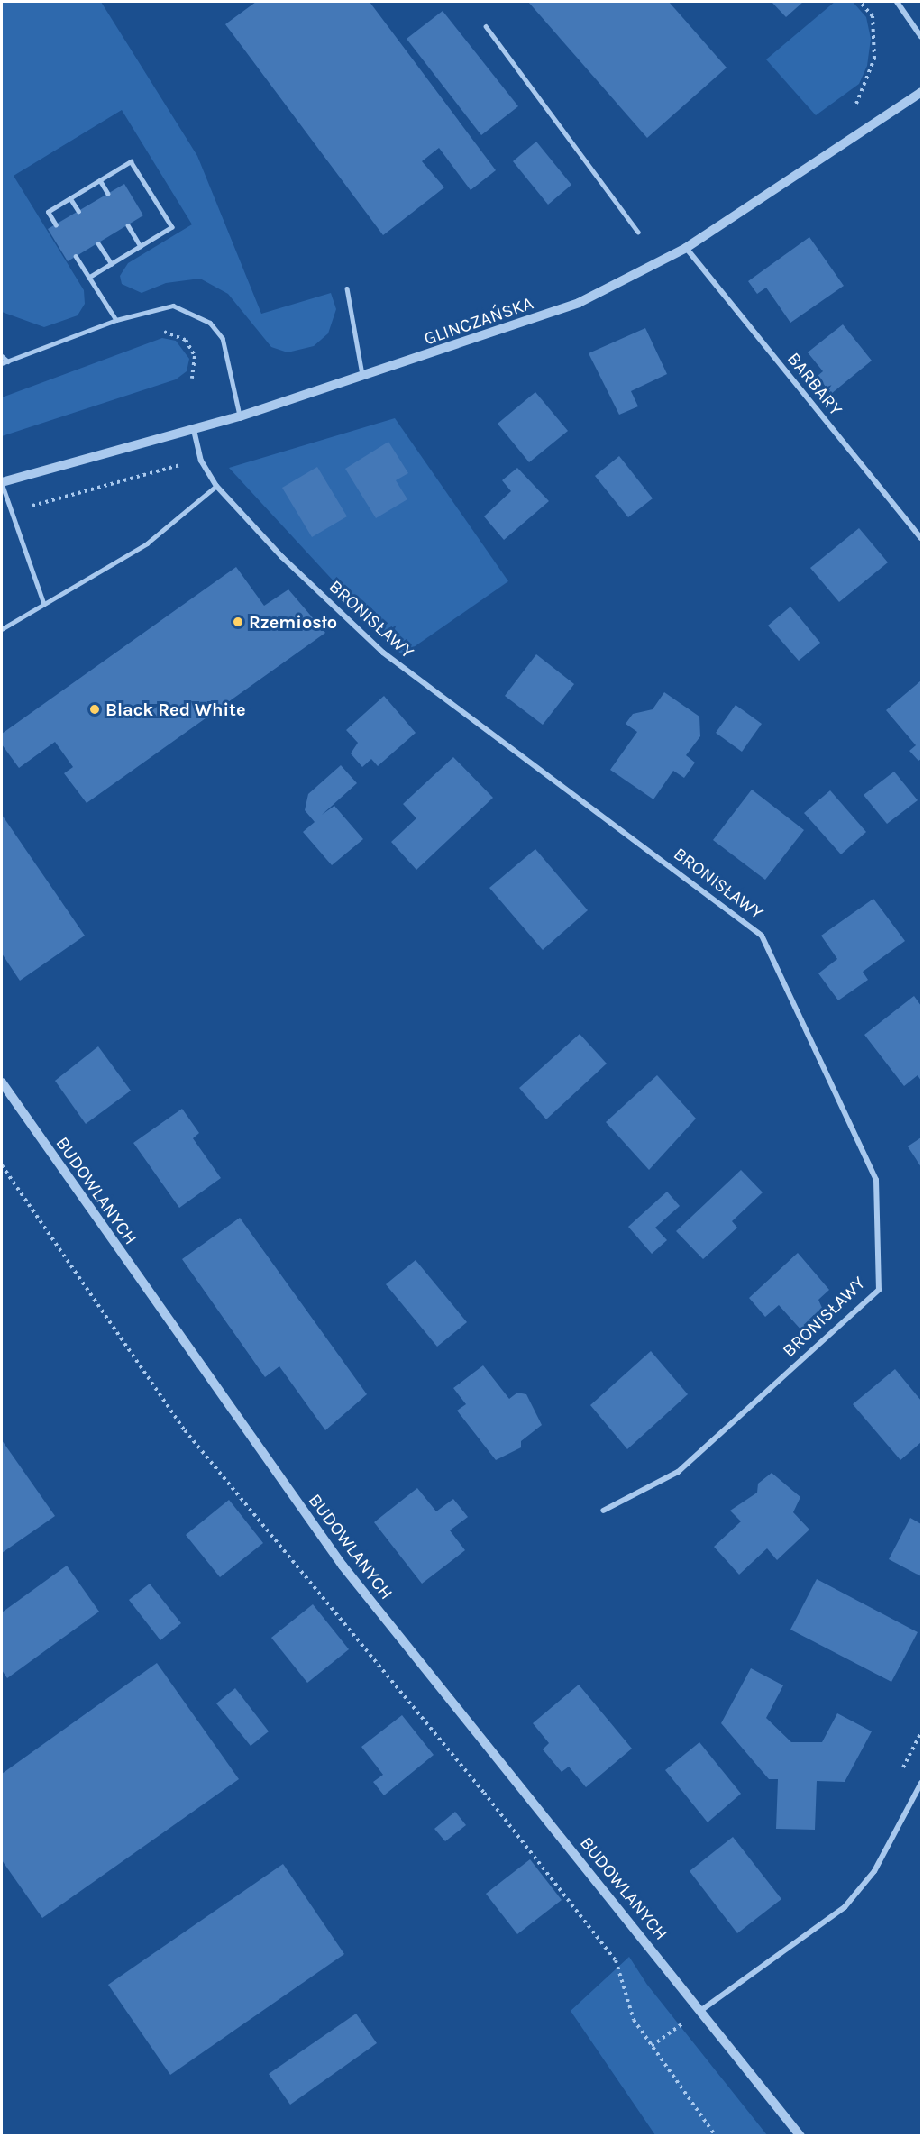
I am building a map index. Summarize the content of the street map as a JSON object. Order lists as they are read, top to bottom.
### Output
{
  "streets": {
    "street": [
      "GLINCZAŃSKA",
      "BARBARY",
      "BRONISŁAWY",
      "BUDOWLANYCH"
    ]
  },
  "crossings": [
    ["GLINCZAŃSKA", "BARBARY"],
    ["GLINCZAŃSKA", "BRONISŁAWY"]
  ],
  "places": ["Rzemiosło", "Black Red White"]
}
